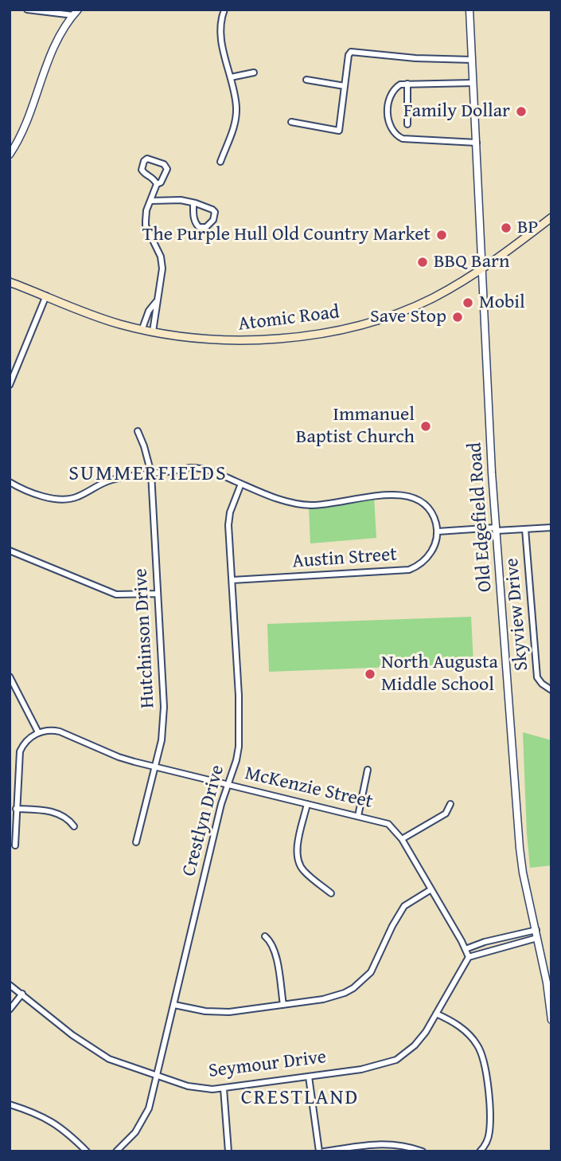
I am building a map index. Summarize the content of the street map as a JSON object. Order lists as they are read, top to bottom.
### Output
{
  "streets": {
    "main road": ["Atomic Road"],
    "street": [
      "Old Edgefield Road",
      "Austin Street",
      "Skyview Drive",
      "Hutchinson Drive",
      "McKenzie Street",
      "Crestlyn Drive",
      "Seymour Drive"
    ]
  },
  "crossings": [
    ["Atomic Road", "Old Edgefield Road"],
    ["Austin Street", "Crestlyn Drive"],
    ["Hutchinson Drive", "McKenzie Street"],
    ["McKenzie Street", "Crestlyn Drive"],
    ["Crestlyn Drive", "Seymour Drive"]
  ],
  "districts": ["SUMMERFIELDS", "CRESTLAND"],
  "places": [
    "Family Dollar",
    "BP",
    "The Purple Hull Old Country Market",
    "BBQ Barn",
    "Mobil",
    "Save Stop",
    "Immanuel Baptist Church",
    "North Augusta Middle School"
  ]
}
